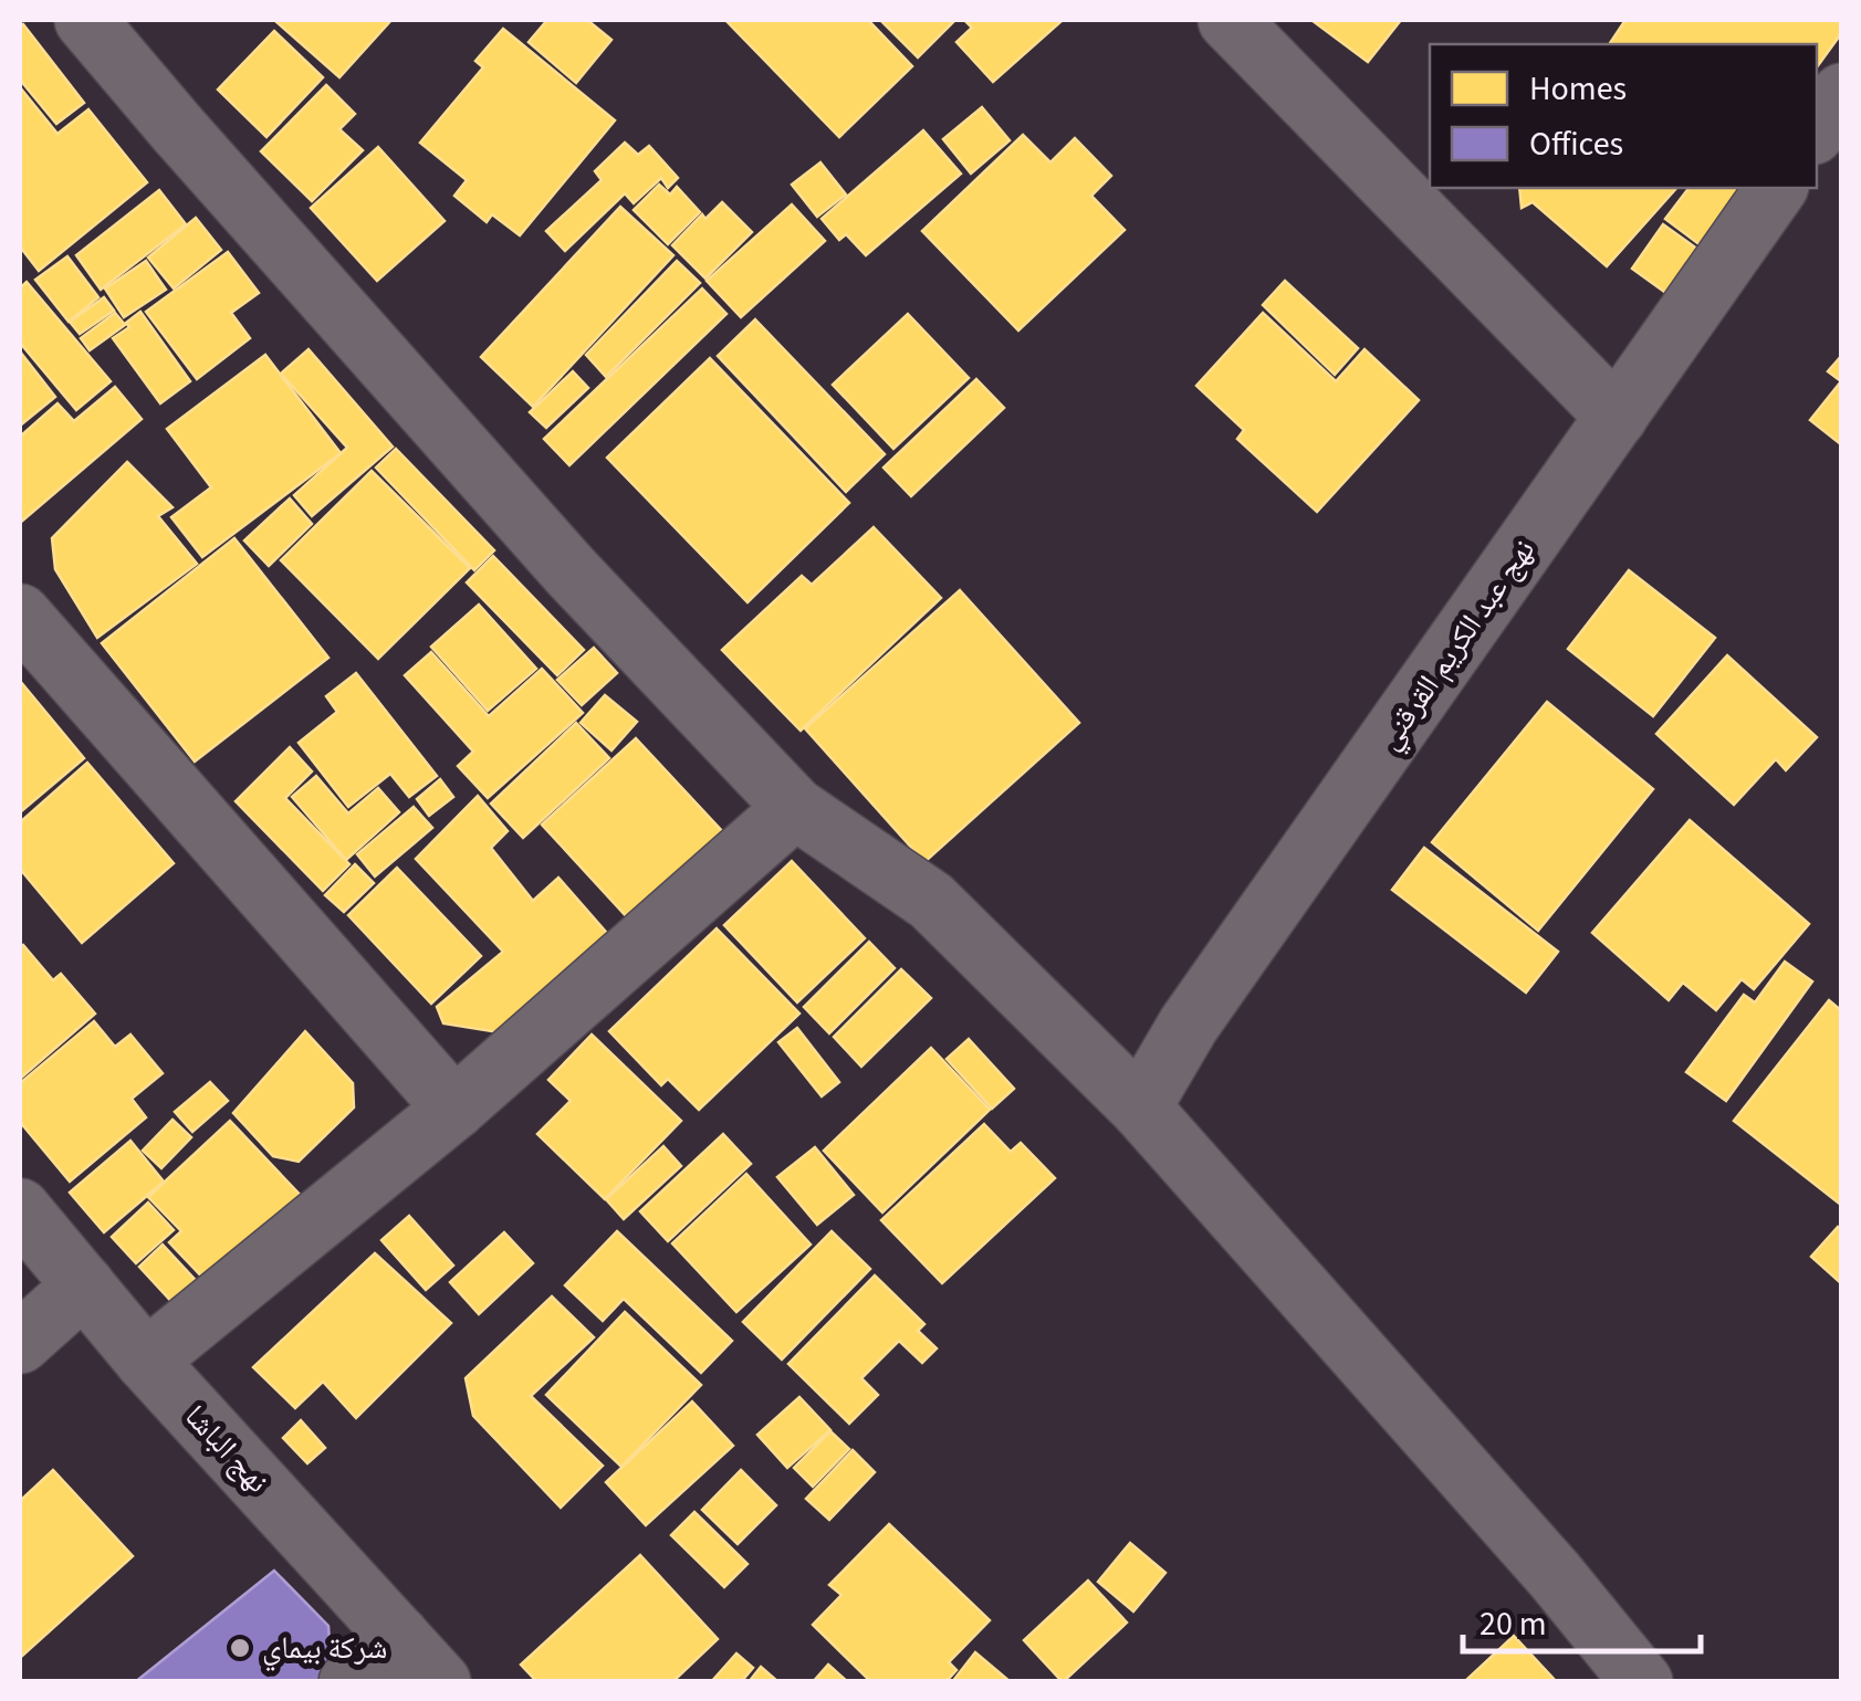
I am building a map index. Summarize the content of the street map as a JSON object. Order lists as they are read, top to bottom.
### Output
{
  "streets": {
    "street": ["نهج عبد الكريم القرقني", "نهج الباشا"]
  },
  "places": ["شركة بيماي"],
  "legend": ["Homes", "Offices"],
  "scale_bar": "20 m"
}
